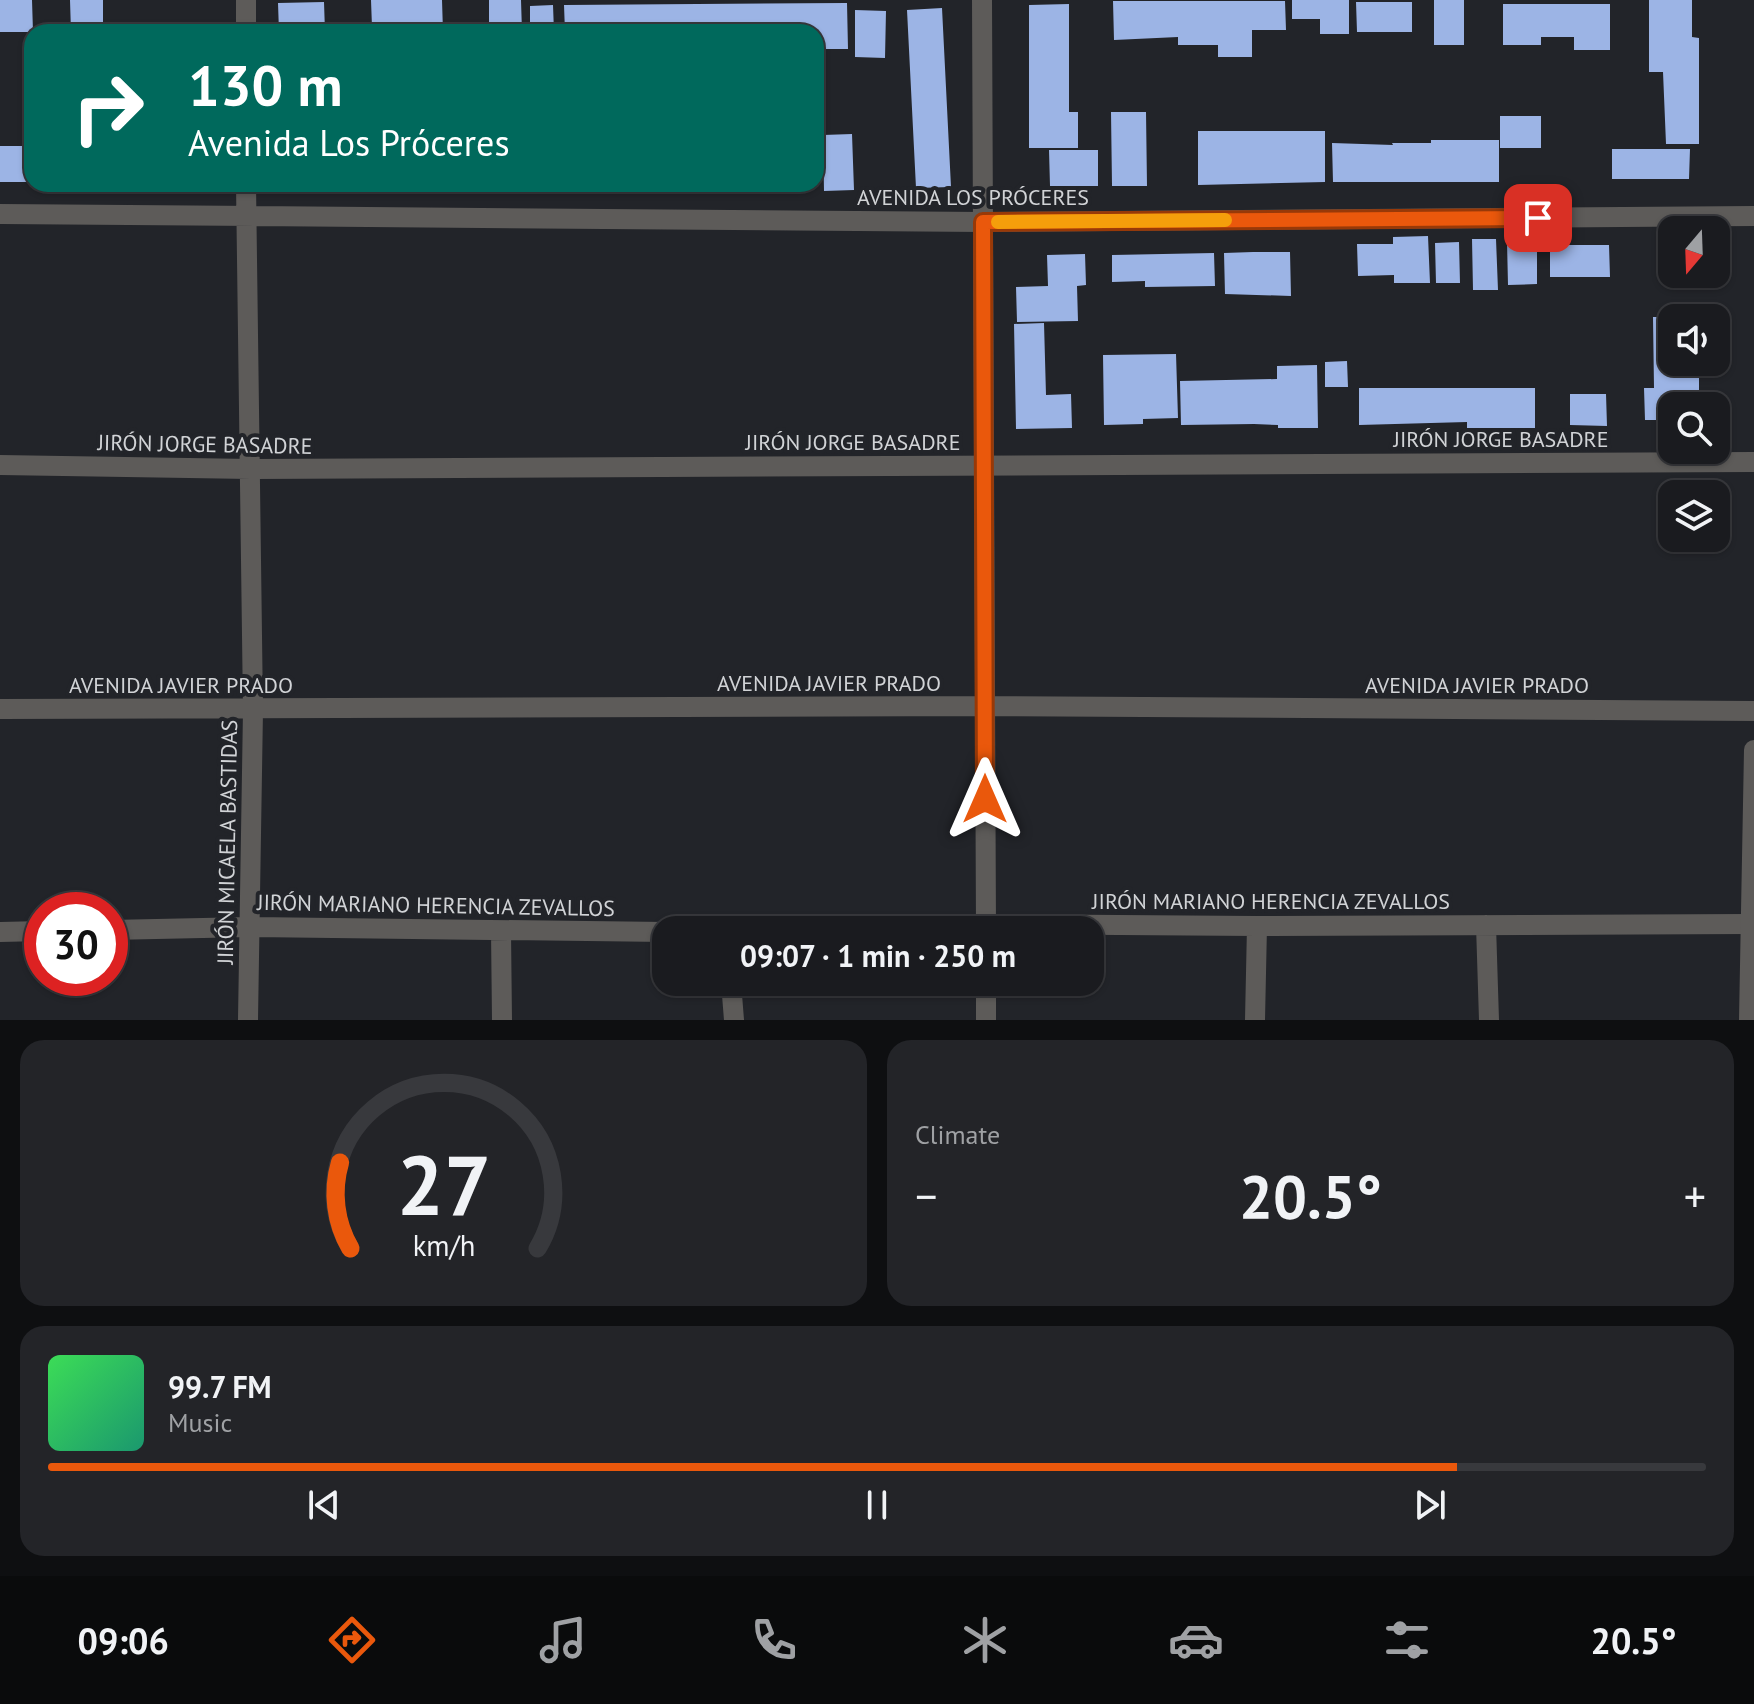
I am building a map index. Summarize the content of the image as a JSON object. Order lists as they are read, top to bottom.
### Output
{
  "streets": {
    "street": [
      "AVENIDA LOS PRÓCERES",
      "JIRÓN JORGE BASADRE",
      "AVENIDA JAVIER PRADO",
      "JIRÓN MICAELA BASTIDAS",
      "JIRÓN MARIANO HERENCIA ZEVALLOS"
    ]
  },
  "crossings": [
    ["AVENIDA LOS PRÓCERES", "JIRÓN MICAELA BASTIDAS"],
    ["JIRÓN JORGE BASADRE", "JIRÓN MICAELA BASTIDAS"],
    ["AVENIDA JAVIER PRADO", "JIRÓN MICAELA BASTIDAS"],
    ["JIRÓN MICAELA BASTIDAS", "JIRÓN MARIANO HERENCIA ZEVALLOS"]
  ],
  "north": "bottom",
  "page": {
    "turn": ["130 m", "Avenida Los Próceres"],
    "limit": "30",
    "trip": "09:07 · 1 min · 250 m",
    "tile": "Climate",
    "heat": ["−", "20.5°", "+"],
    "song": ["99.7 FM", "Music"],
    "tabs": ["09:06", "20.5°"],
    "gauge": ["27", "km/h"]
  }
}
